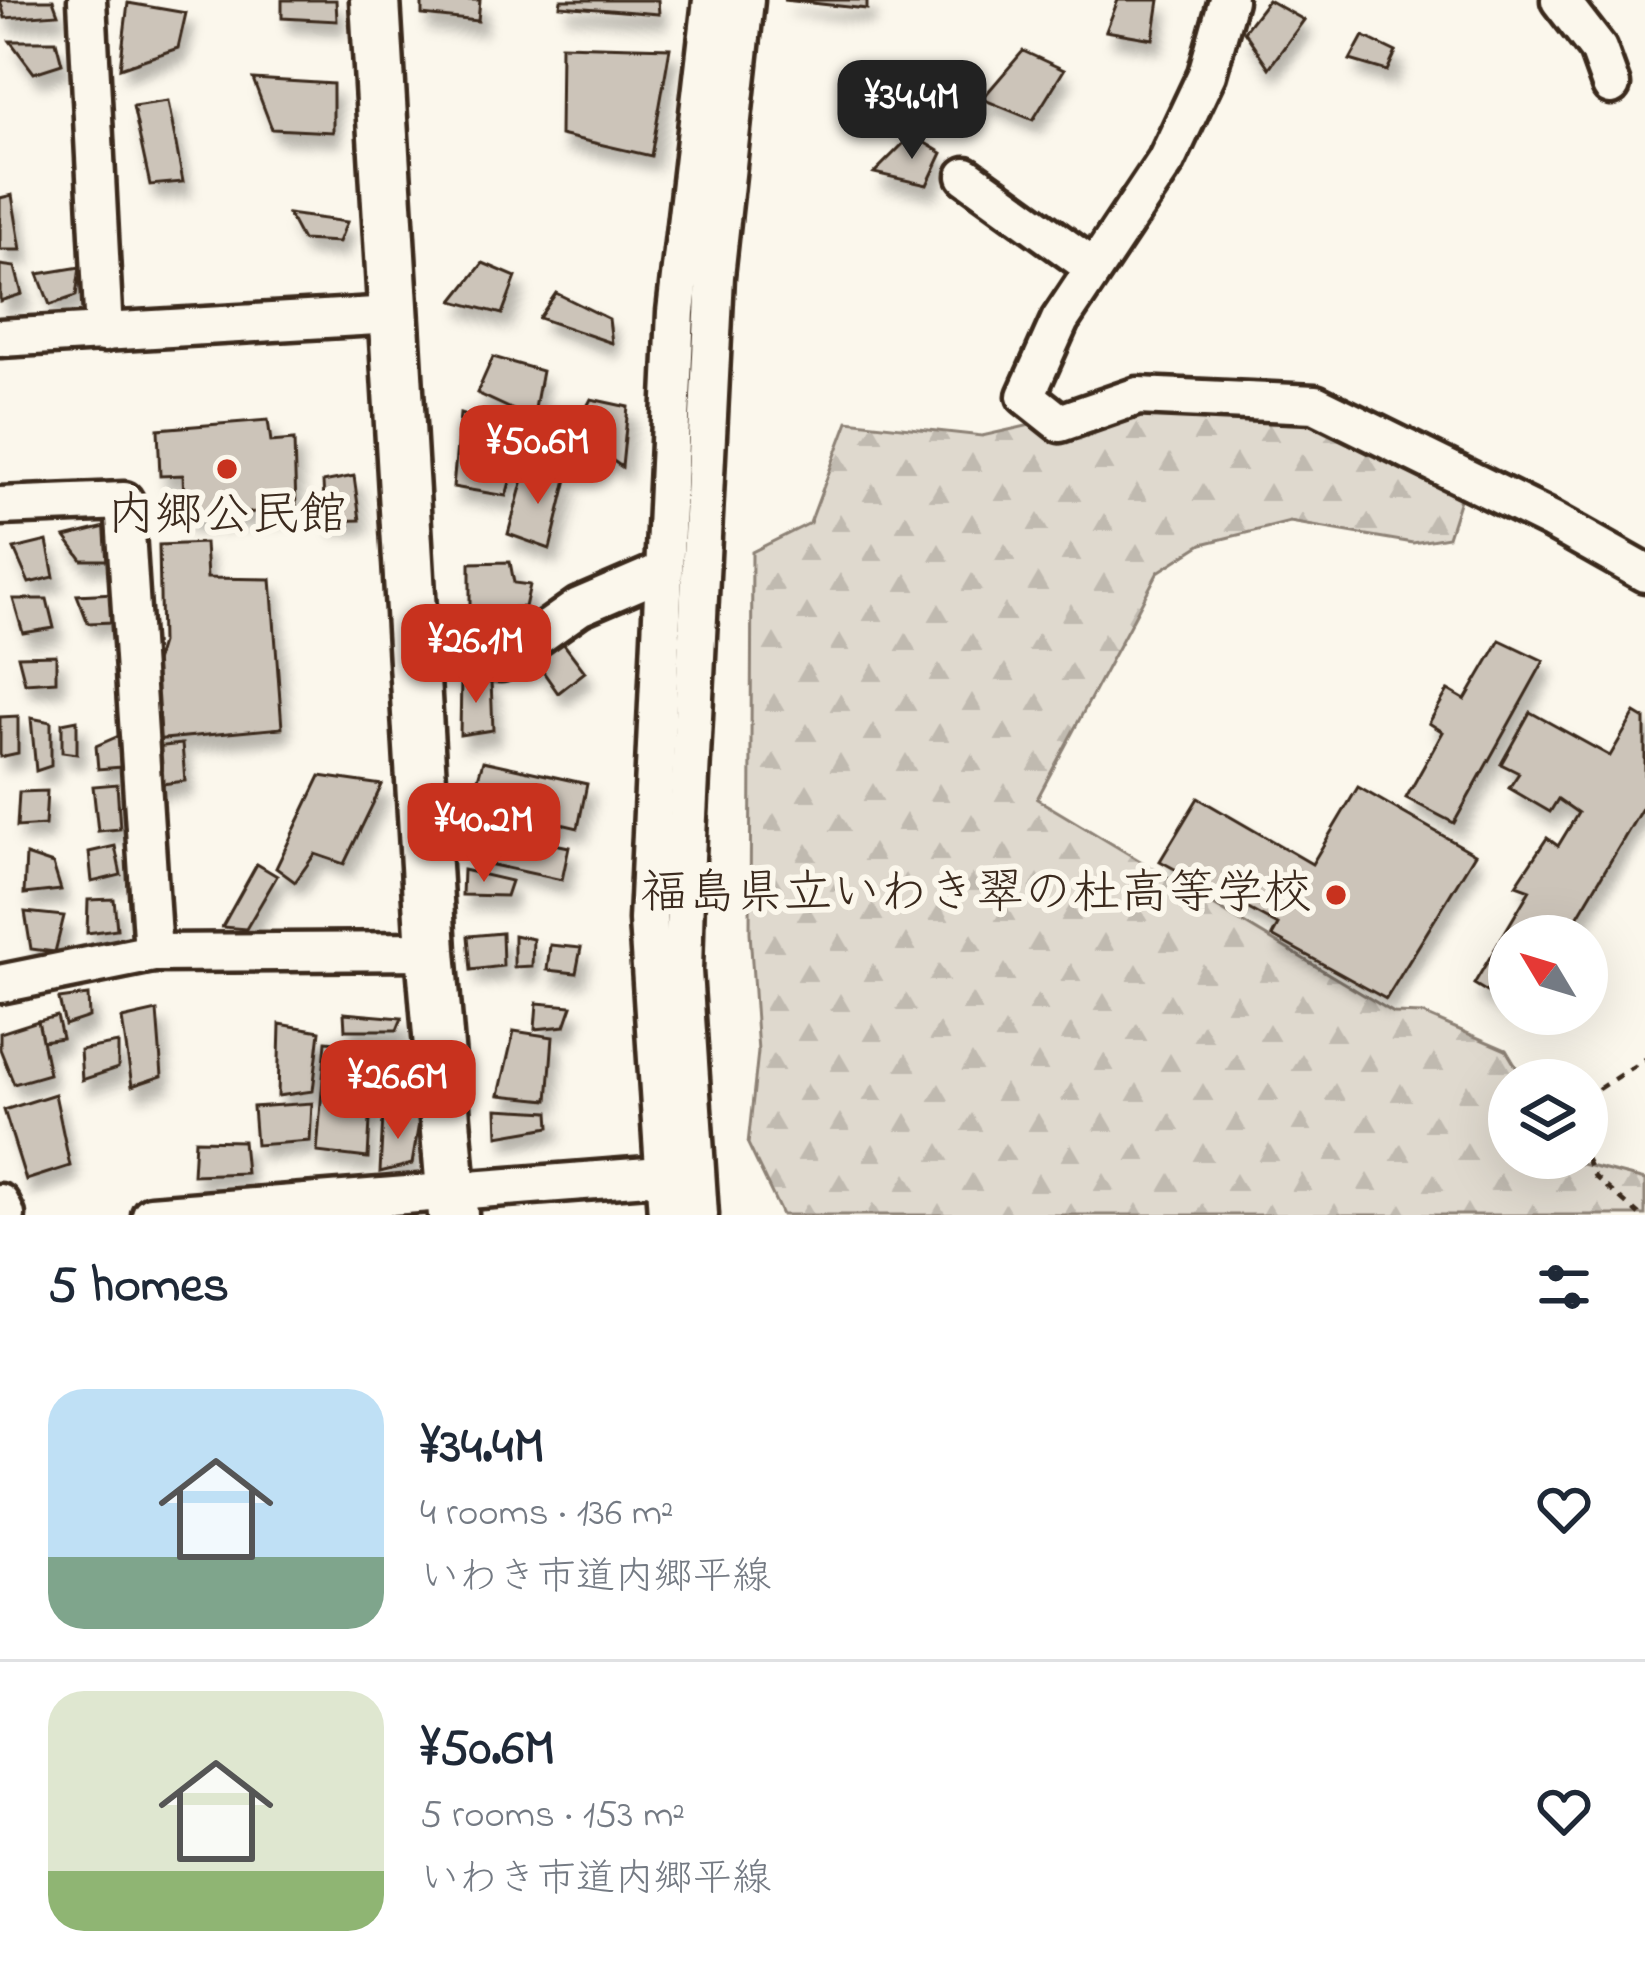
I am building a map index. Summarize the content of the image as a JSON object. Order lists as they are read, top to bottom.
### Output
{
  "places": ["内郷公民館", "福島県立いわき翠の杜高等学校"],
  "north": "top left",
  "page": {
    "price": [
      "¥34.4M",
      "¥50.6M",
      "¥26.1M",
      "¥40.2M",
      "¥26.6M"
    ],
    "heading": "5 homes",
    "list": [
      {
        "name": "¥34.4M",
        "note": "4 rooms · 136 m² · いわき市道内郷平線"
      },
      {
        "name": "¥50.6M",
        "note": "5 rooms · 153 m² · いわき市道内郷平線"
      }
    ]
  }
}
